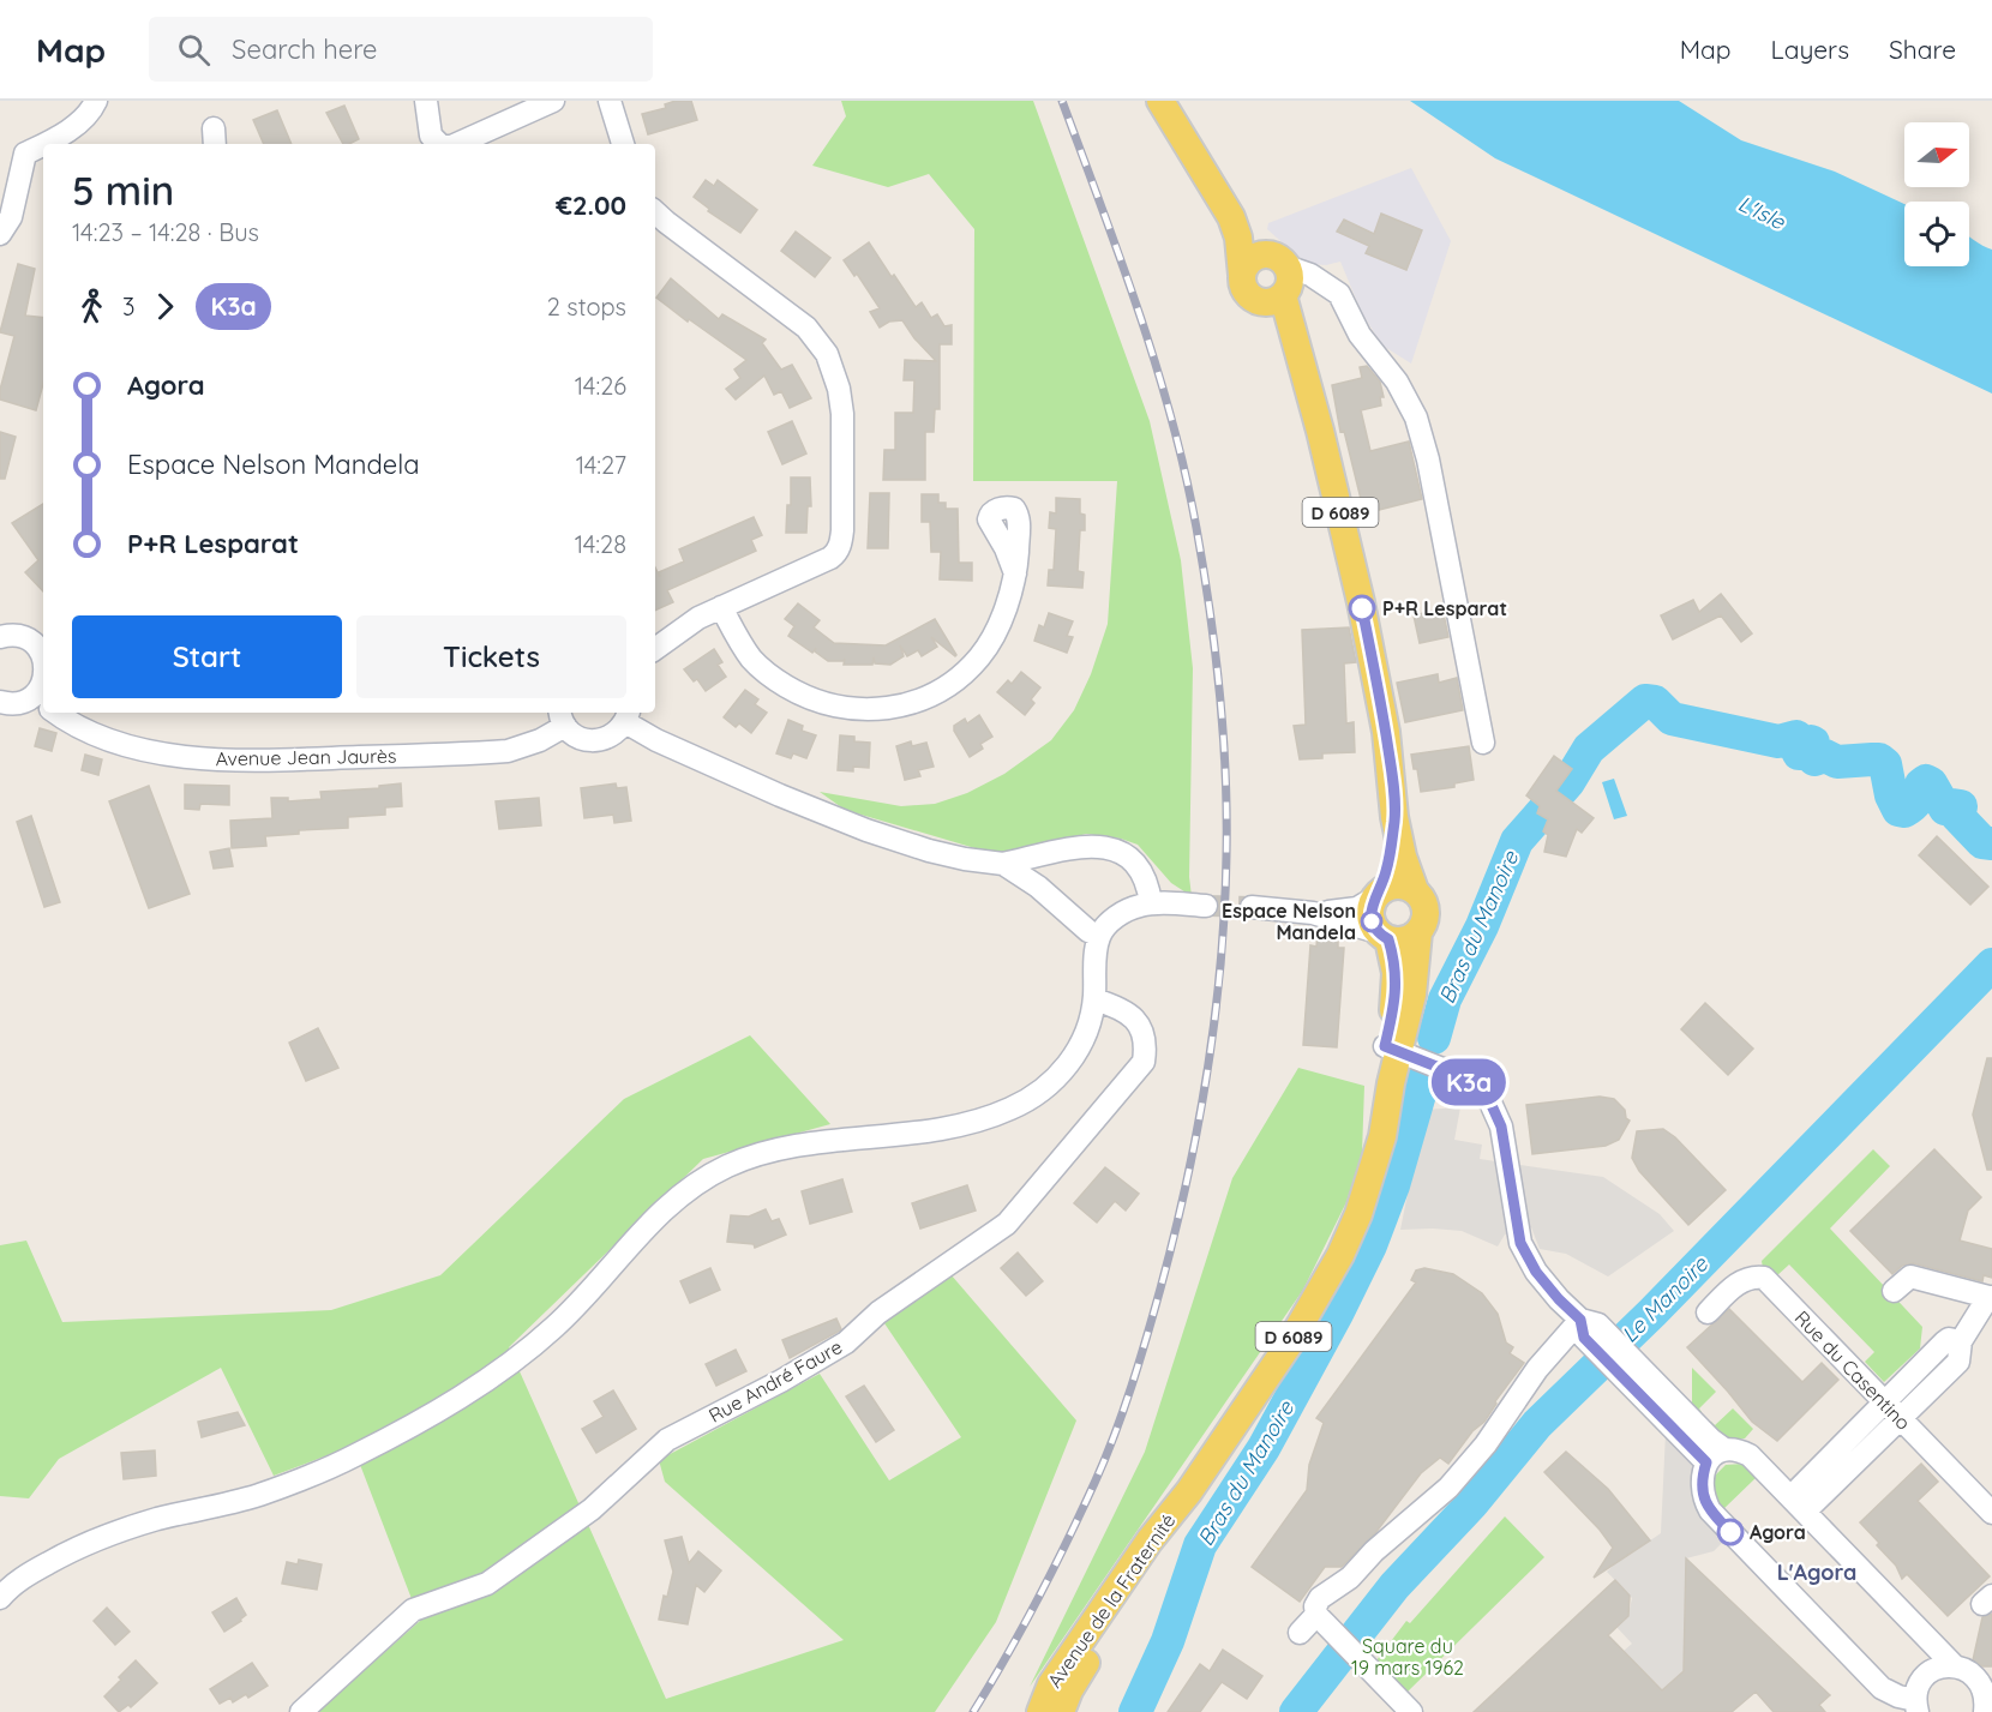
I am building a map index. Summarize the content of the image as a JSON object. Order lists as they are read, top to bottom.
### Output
{
  "streets": {
    "main road": ["D 6089", "Avenue de la Fraternité"],
    "street": ["Avenue Jean Jaurès", "Rue du Casentino", "Rue André Faure"]
  },
  "crossings": [
    ["D 6089", "Avenue de la Fraternité"]
  ],
  "districts": ["L'Agora"],
  "water": ["L'Isle", "Bras du Manoire", "Le Manoire"],
  "parks": ["Square du 19 mars 1962"],
  "places": ["P+R Lesparat", "Espace Nelson Mandela", "Agora"],
  "lines": ["bus line K3a"],
  "north": "right",
  "page": {
    "header": "Map",
    "search": "Search here",
    "nav": ["Map", "Layers", "Share"],
    "on_map": "K3a",
    "heading": ["5 min", "14:23 – 14:28 · Bus", "€2.00"],
    "legs": ["3", "K3a", "2 stops"],
    "list": [
      {
        "name": "Agora",
        "value": "14:26"
      },
      {
        "name": "Espace Nelson Mandela",
        "value": "14:27"
      },
      {
        "name": "P+R Lesparat",
        "value": "14:28"
      }
    ],
    "buttons": ["Start", "Tickets"]
  }
}
